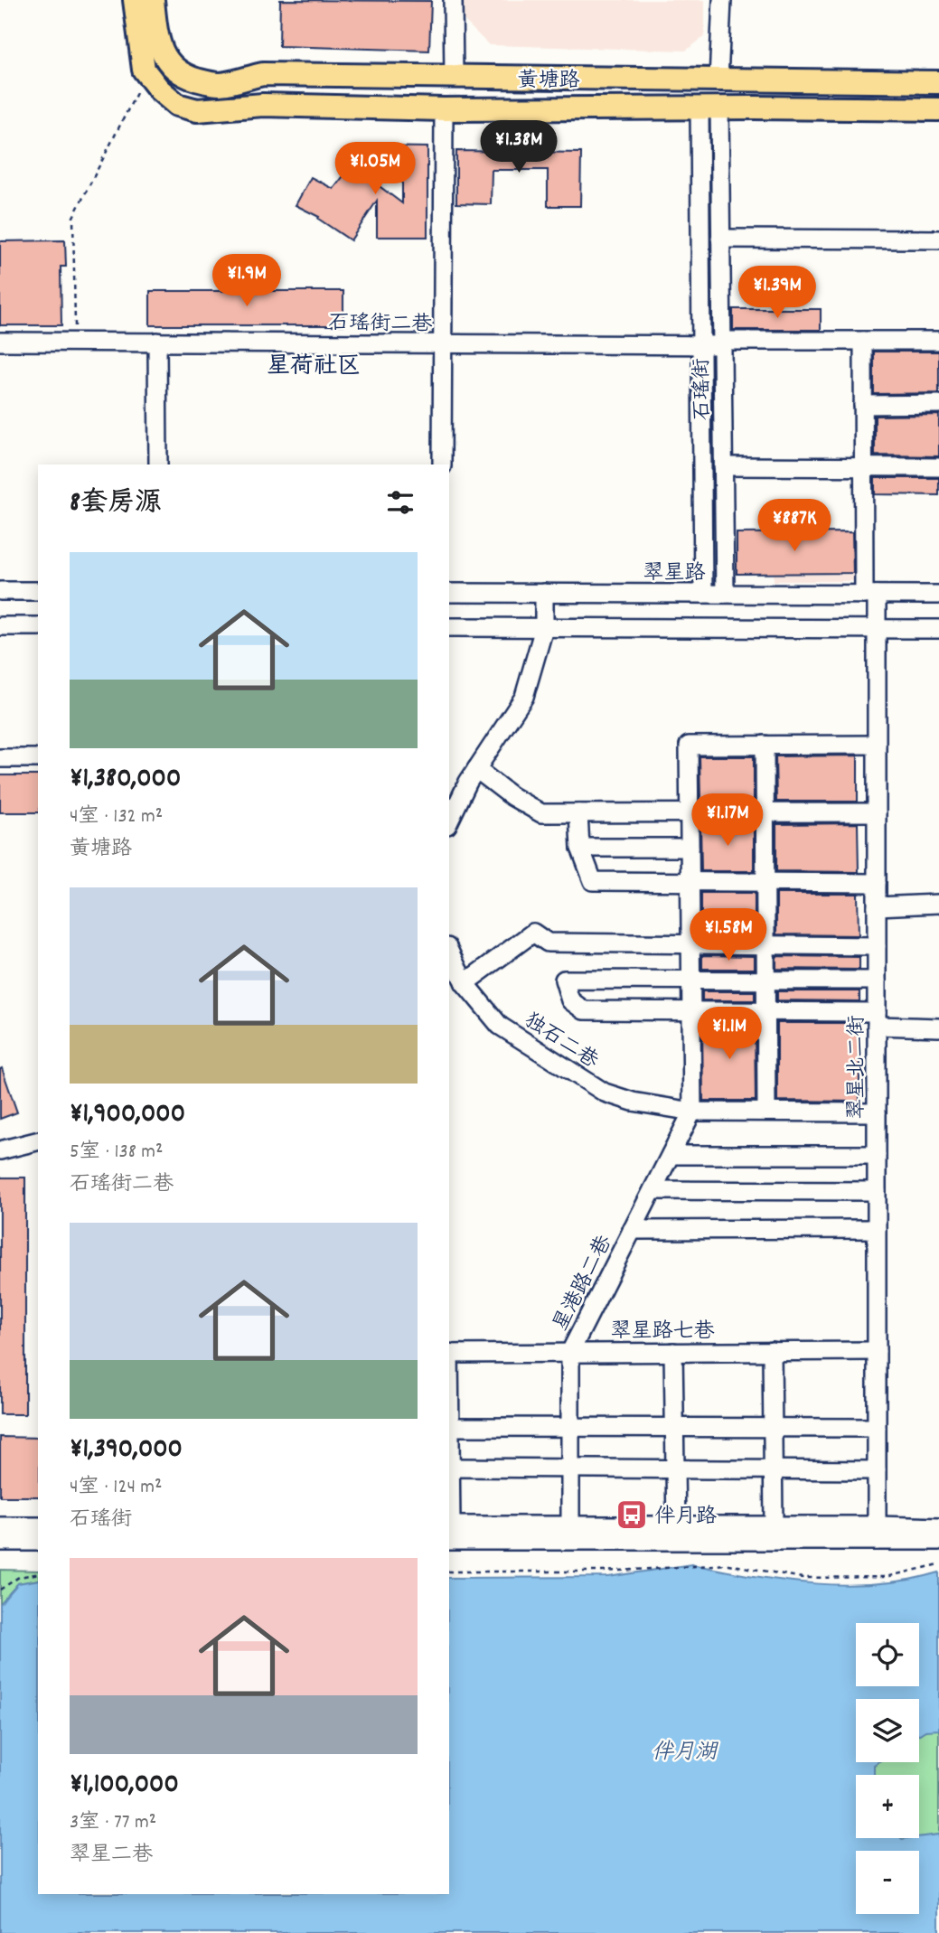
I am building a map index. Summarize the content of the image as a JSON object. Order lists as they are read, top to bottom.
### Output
{
  "streets": {
    "main road": ["黄塘路"],
    "street": [
      "石瑶街二巷",
      "石瑶街",
      "翠星路",
      "独石二巷",
      "翠星北二街",
      "星港路二巷",
      "翠星路七巷"
    ]
  },
  "crossings": [
    ["黄塘路", "石瑶街"],
    ["石瑶街二巷", "石瑶街"],
    ["石瑶街二巷", "翠星北二街"],
    ["石瑶街", "翠星路"],
    ["翠星路", "翠星北二街"],
    ["独石二巷", "翠星北二街"],
    ["独石二巷", "星港路二巷"],
    ["翠星北二街", "翠星路七巷"],
    ["星港路二巷", "翠星路七巷"]
  ],
  "districts": ["星荷社区"],
  "water": ["伴月湖"],
  "places": {
    "bus stop": ["伴月路"]
  },
  "page": {
    "price": [
      "¥1.38M",
      "¥1.05M",
      "¥1.9M",
      "¥1.39M",
      "¥887K",
      "¥1.17M",
      "¥1.58M",
      "¥1.1M"
    ],
    "heading": "8套房源",
    "list": [
      {
        "name": "¥1,380,000",
        "note": "4室 · 132 m² · 黄塘路"
      },
      {
        "name": "¥1,900,000",
        "note": "5室 · 138 m² · 石瑶街二巷"
      },
      {
        "name": "¥1,390,000",
        "note": "4室 · 124 m² · 石瑶街"
      },
      {
        "name": "¥1,100,000",
        "note": "3室 · 77 m² · 翠星二巷"
      }
    ],
    "map_buttons": ["+", "−"]
  }
}
